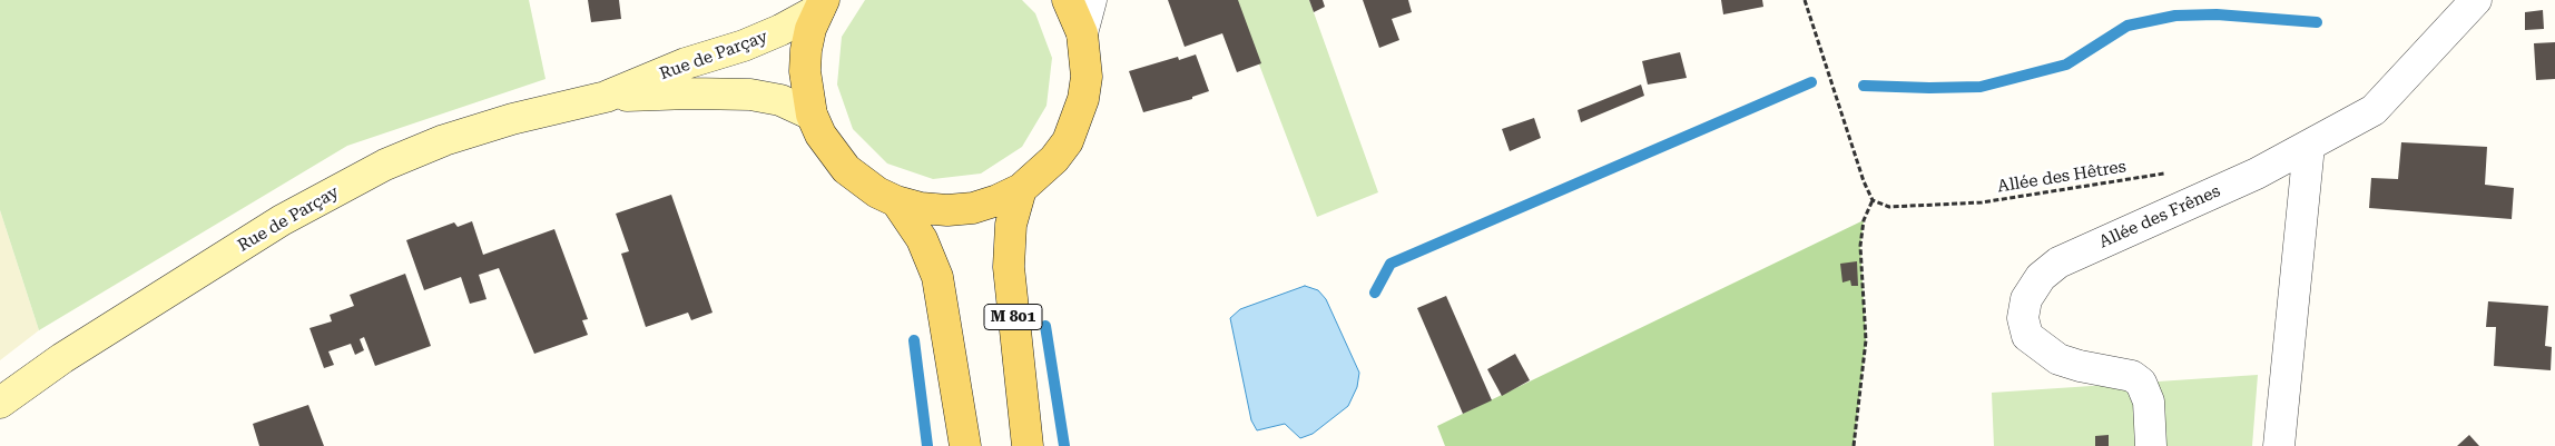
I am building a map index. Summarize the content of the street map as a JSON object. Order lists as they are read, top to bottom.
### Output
{
  "streets": {
    "main road": ["M 801"],
    "street": ["Rue de Parçay", "Allée des Frênes"],
    "path": ["Allée des Hêtres"]
  }
}
